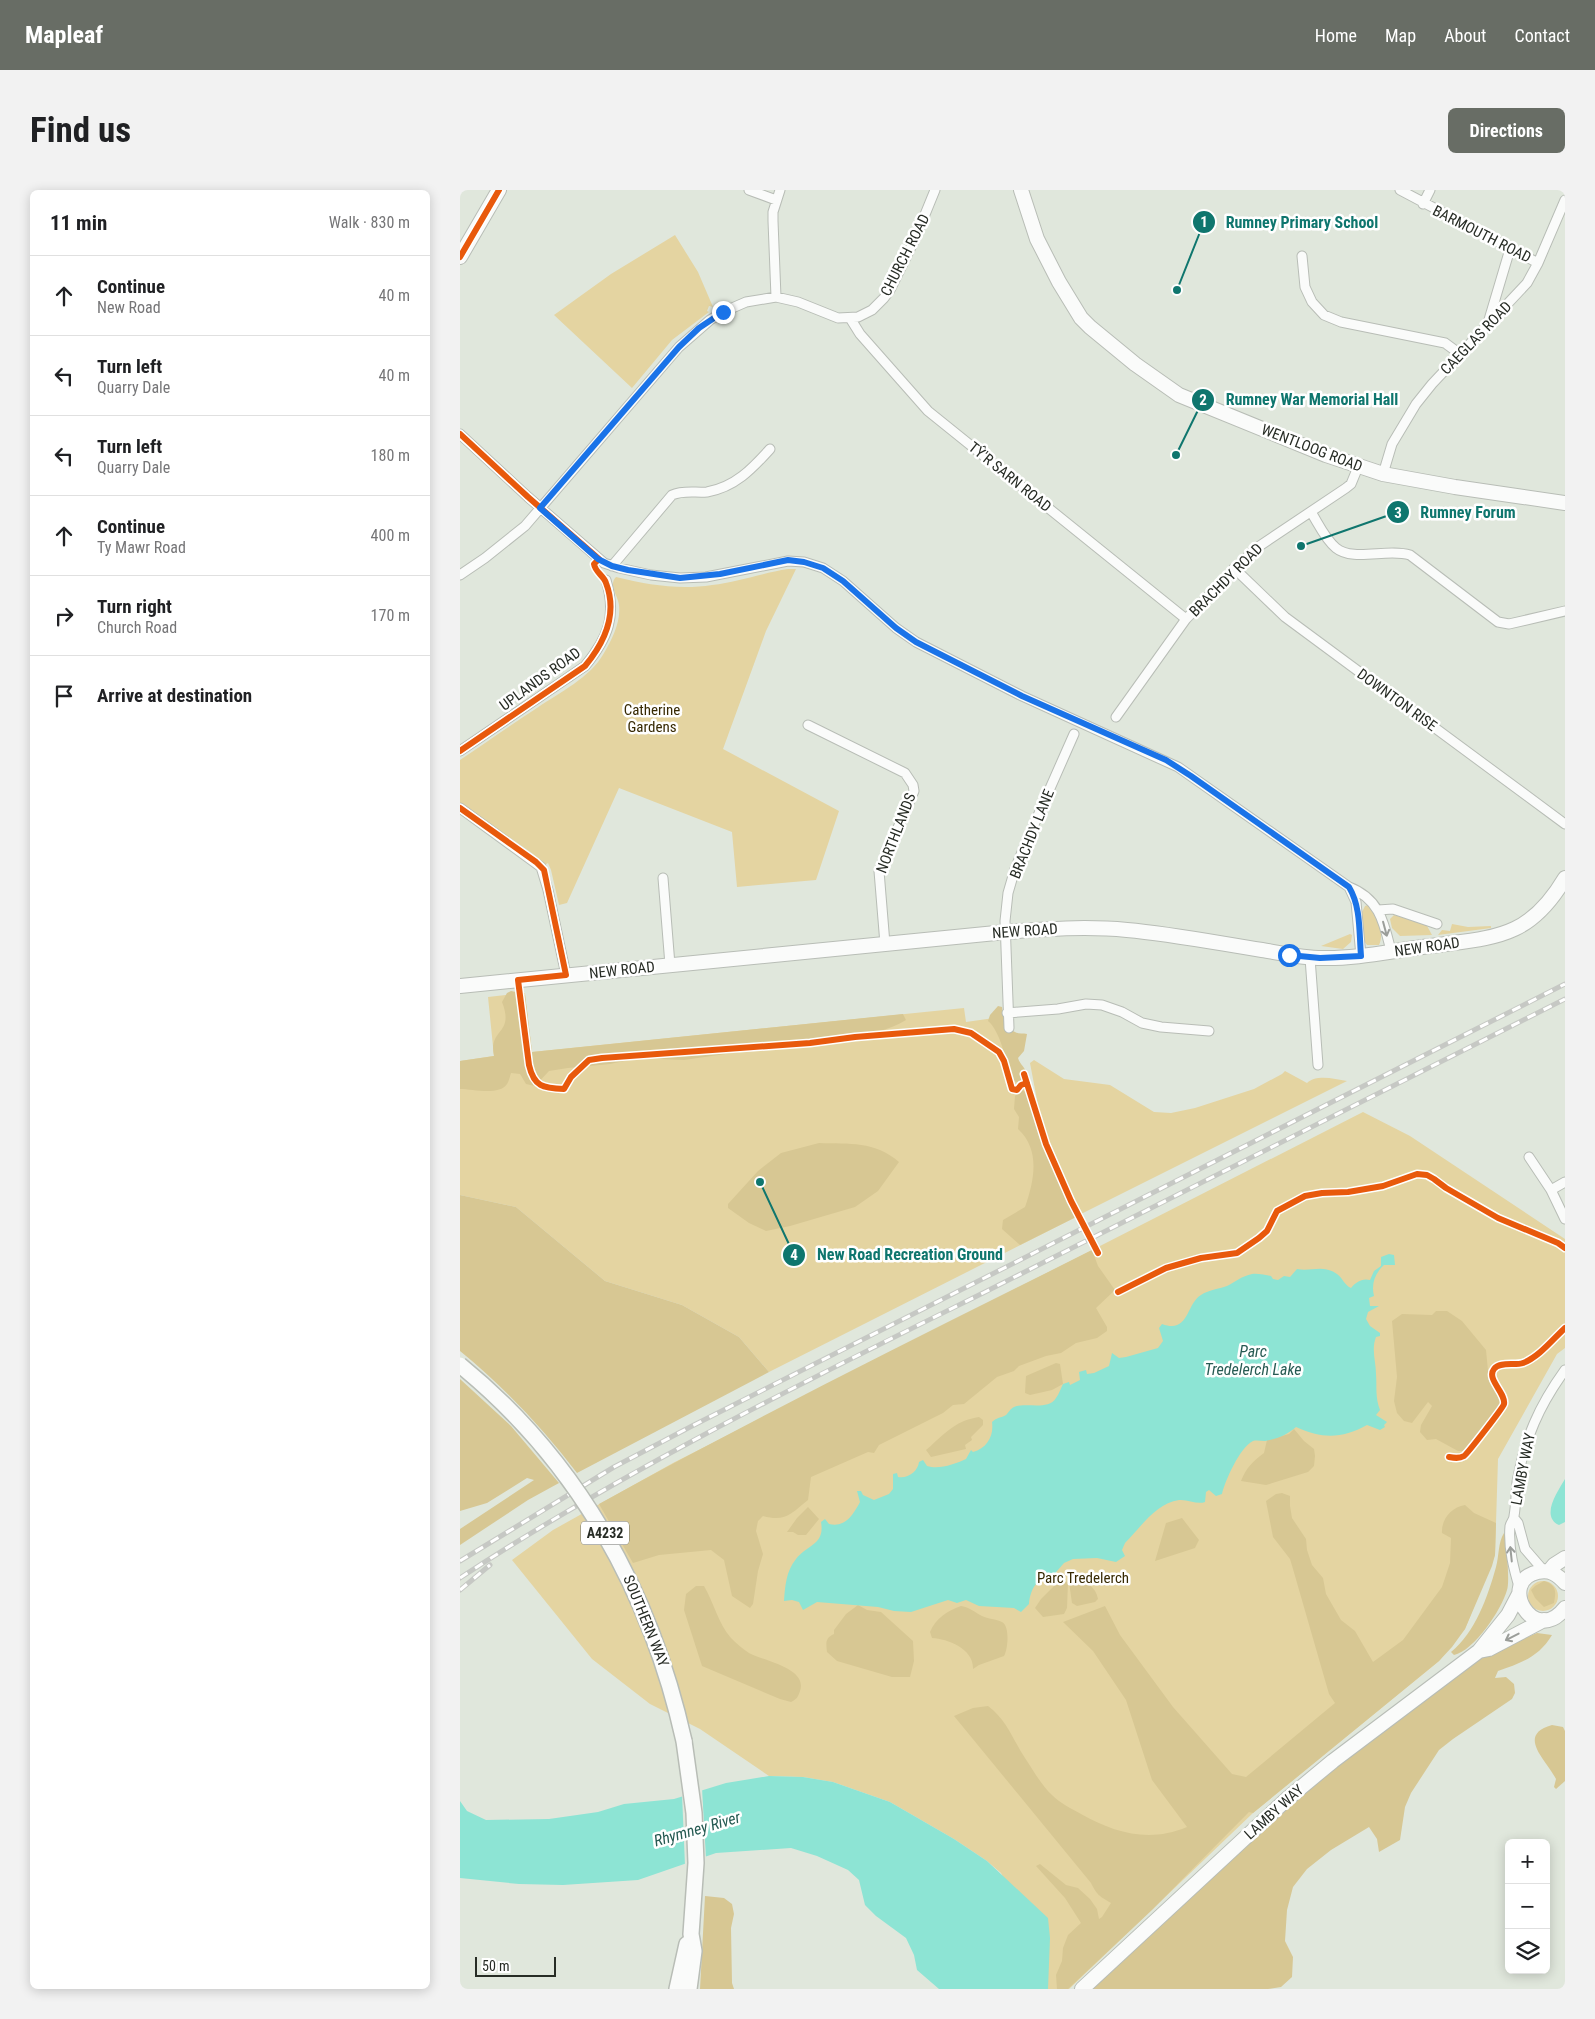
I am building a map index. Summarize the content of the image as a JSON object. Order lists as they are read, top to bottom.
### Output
{
  "streets": {
    "main road": ["A4232", "SOUTHERN WAY"],
    "street": [
      "BARMOUTH ROAD",
      "CHURCH ROAD",
      "CAEGLAS ROAD",
      "WENTLOOG ROAD",
      "TŶ'R SARN ROAD",
      "BRACHDY ROAD",
      "UPLANDS ROAD",
      "DOWNTON RISE",
      "NORTHLANDS",
      "BRACHDY LANE",
      "NEW ROAD",
      "LAMBY WAY"
    ]
  },
  "crossings": [
    ["BARMOUTH ROAD", "CAEGLAS ROAD"],
    ["CHURCH ROAD", "TŶ'R SARN ROAD"],
    ["CAEGLAS ROAD", "WENTLOOG ROAD"],
    ["WENTLOOG ROAD", "BRACHDY ROAD"],
    ["TŶ'R SARN ROAD", "BRACHDY ROAD"],
    ["BRACHDY ROAD", "DOWNTON RISE"],
    ["NORTHLANDS", "NEW ROAD"],
    ["BRACHDY LANE", "NEW ROAD"]
  ],
  "water": ["Parc Tredelerch Lake", "Rhymney River"],
  "parks": ["Catherine Gardens", "Parc Tredelerch"],
  "places": [
    "Rumney Primary School",
    "Rumney War Memorial Hall",
    "Rumney Forum",
    "New Road Recreation Ground"
  ],
  "scale_bar": "50 m",
  "page": {
    "header": "Mapleaf",
    "nav": [
      "Home",
      "Map",
      "About",
      "Contact"
    ],
    "buttons": "Directions",
    "title": "Find us",
    "heading": ["11 min", "Walk · 830 m"],
    "list": [
      ["Continue", "New Road", "40 m"],
      ["Turn left", "Quarry Dale", "40 m"],
      ["Turn left", "Quarry Dale", "180 m"],
      ["Continue", "Ty Mawr Road", "400 m"],
      ["Turn right", "Church Road", "170 m"],
      "Arrive at destination"
    ],
    "map_buttons": ["+", "−"],
    "scale": "50 m"
  }
}
